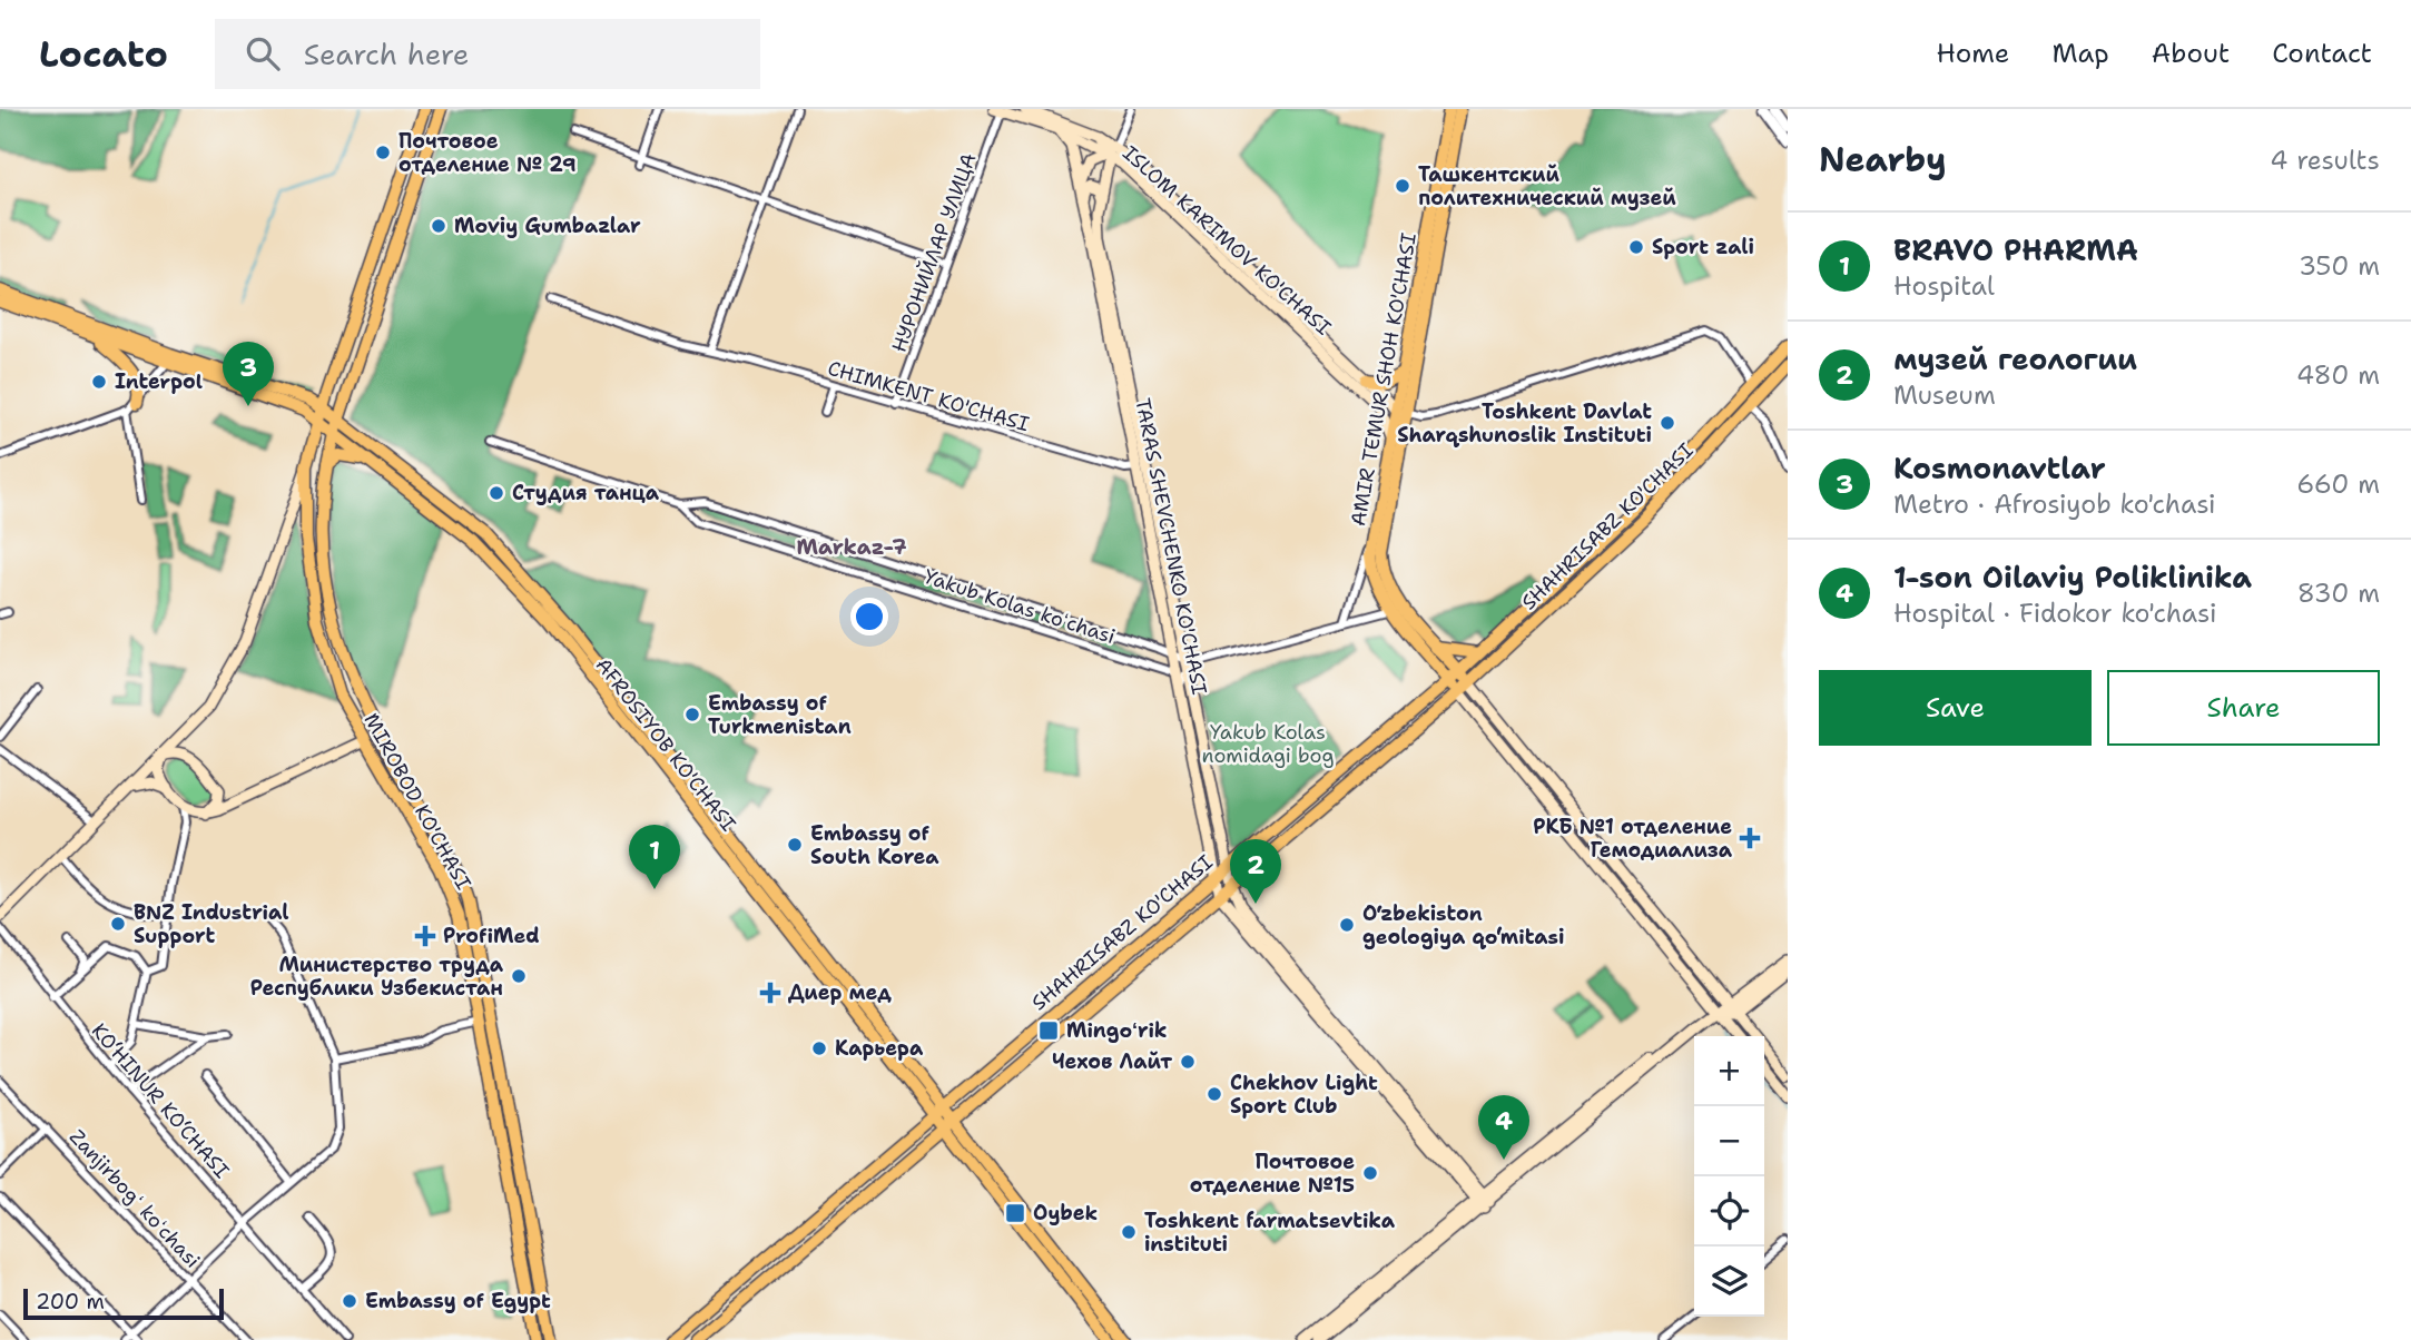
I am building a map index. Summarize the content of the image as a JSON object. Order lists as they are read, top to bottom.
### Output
{
  "streets": {
    "main road": [
      "ISLOM KARIMOV KO'CHASI",
      "AMIR TEMUR SHOH KO'CHASI",
      "SHAHRISABZ KO'CHASI",
      "TARAS SHEVCHENKO KO'CHASI",
      "AFROSIYOB KO'CHASI",
      "MIROBOD KO'CHASI"
    ],
    "street": [
      "НУРОНИЙЛАР УЛИЦА",
      "CHIMKENT KO'CHASI",
      "Yakub Kolas koʻchasi",
      "KO‘HINUR KO‘CHASI",
      "Zanjirbogʻ koʻchasi"
    ]
  },
  "crossings": [
    ["ISLOM KARIMOV KO'CHASI", "НУРОНИЙЛАР УЛИЦА"],
    ["ISLOM KARIMOV KO'CHASI", "AMIR TEMUR SHOH KO'CHASI"],
    ["ISLOM KARIMOV KO'CHASI", "TARAS SHEVCHENKO KO'CHASI"],
    ["НУРОНИЙЛАР УЛИЦА", "CHIMKENT KO'CHASI"],
    ["AMIR TEMUR SHOH KO'CHASI", "SHAHRISABZ KO'CHASI"],
    ["CHIMKENT KO'CHASI", "TARAS SHEVCHENKO KO'CHASI"],
    ["SHAHRISABZ KO'CHASI", "TARAS SHEVCHENKO KO'CHASI"],
    ["SHAHRISABZ KO'CHASI", "AFROSIYOB KO'CHASI"],
    ["TARAS SHEVCHENKO KO'CHASI", "Yakub Kolas koʻchasi"],
    ["AFROSIYOB KO'CHASI", "MIROBOD KO'CHASI"]
  ],
  "districts": ["Markaz-7"],
  "parks": ["Yakub Kolas nomidagi bog"],
  "places": {
    "other": [
      "Почтовое отделение № 29",
      "Ташкентский политехнический музей",
      "Moviy Gumbazlar",
      "Sport zali",
      "Interpol",
      "Toshkent Davlat Sharqshunoslik Instituti",
      "Студия танца",
      "Embassy of Turkmenistan",
      "Embassy of South Korea",
      "BNZ Industrial Support",
      "O‘zbekiston geologiya qo‘mitasi",
      "Министерство труда Республики Узбекистан",
      "Карьера",
      "Чехов Лайт",
      "Chekhov Light Sport Club",
      "Почтовое отделение №15",
      "Toshkent farmatsevtika instituti",
      "Embassy of Egypt"
    ],
    "health": ["РКБ №1 отделение Гемодиализа", "ProfiMed", "Диер мед"],
    "transit": ["Mingoʻrik", "Oybek"]
  },
  "scale_bar": "200 m",
  "page": {
    "header": "Locato",
    "search": "Search here",
    "nav": [
      "Home",
      "Map",
      "About",
      "Contact"
    ],
    "heading": ["Nearby", "4 results"],
    "list": [
      {
        "mark": "1",
        "name": "BRAVO PHARMA",
        "note": "Hospital",
        "value": "350 m"
      },
      {
        "mark": "2",
        "name": "музей геологии",
        "note": "Museum",
        "value": "480 m"
      },
      {
        "mark": "3",
        "name": "Kosmonavtlar",
        "note": "Metro · Afrosiyob ko'chasi",
        "value": "660 m"
      },
      {
        "mark": "4",
        "name": "1-son Oilaviy Poliklinika",
        "note": "Hospital · Fidokor ko'chasi",
        "value": "830 m"
      }
    ],
    "pins": [
      "3",
      "1",
      "2",
      "4"
    ],
    "buttons": ["Save", "Share"],
    "map_buttons": ["+", "−"],
    "scale": "200 m"
  }
}
